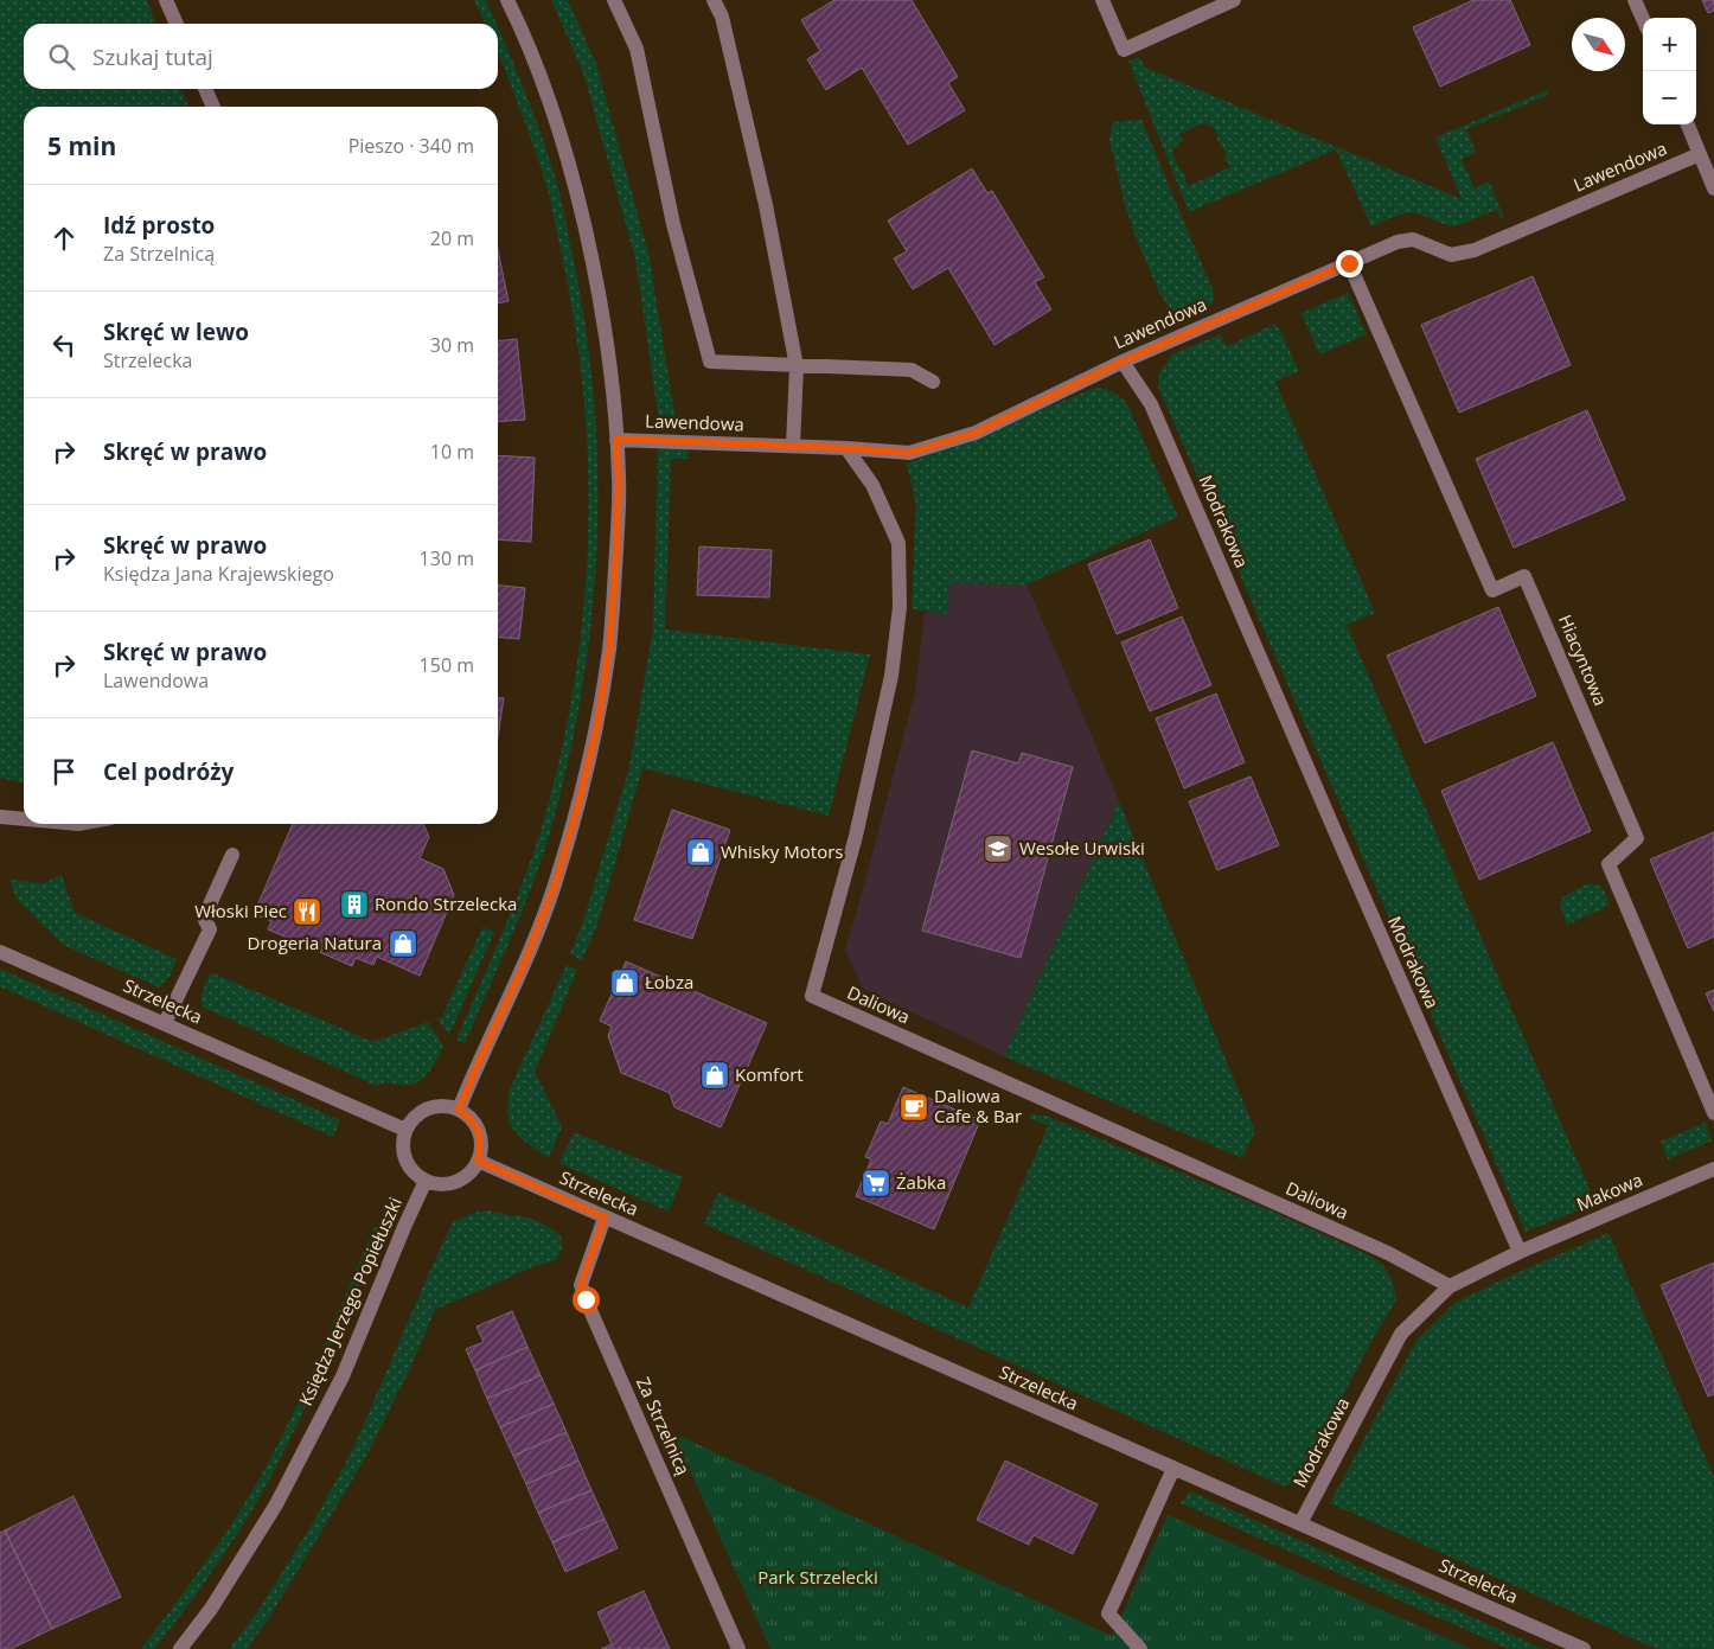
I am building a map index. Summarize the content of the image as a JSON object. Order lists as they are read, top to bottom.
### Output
{
  "streets": {
    "street": [
      "Lawendowa",
      "Modrakowa",
      "Hiacyntowa",
      "Strzelecka",
      "Daliowa",
      "Makowa",
      "Księdza Jerzego Popiełuszki",
      "Za Strzelnicą"
    ]
  },
  "crossings": [
    ["Lawendowa", "Modrakowa"],
    ["Lawendowa", "Hiacyntowa"],
    ["Lawendowa", "Daliowa"],
    ["Modrakowa", "Strzelecka"],
    ["Modrakowa", "Daliowa"],
    ["Modrakowa", "Makowa"],
    ["Strzelecka", "Księdza Jerzego Popiełuszki"],
    ["Strzelecka", "Za Strzelnicą"]
  ],
  "parks": ["Park Strzelecki"],
  "places": {
    "school or university": ["Wesołe Urwiski"],
    "shop": [
      "Whisky Motors",
      "Drogeria Natura",
      "Łobza",
      "Komfort"
    ],
    "building": ["Rondo Strzelecka"],
    "restaurant": ["Włoski Piec"],
    "cafe": ["Daliowa Cafe & Bar"],
    "supermarket": ["Żabka"]
  },
  "north": "bottom right",
  "page": {
    "map_buttons": ["+", "−"],
    "search": "Szukaj tutaj",
    "heading": ["5 min", "Pieszo · 340 m"],
    "list": [
      ["Idź prosto", "Za Strzelnicą", "20 m"],
      ["Skręć w lewo", "Strzelecka", "30 m"],
      ["Skręć w prawo", "10 m"],
      ["Skręć w prawo", "Księdza Jana Krajewskiego", "130 m"],
      ["Skręć w prawo", "Lawendowa", "150 m"],
      "Cel podróży"
    ]
  }
}
